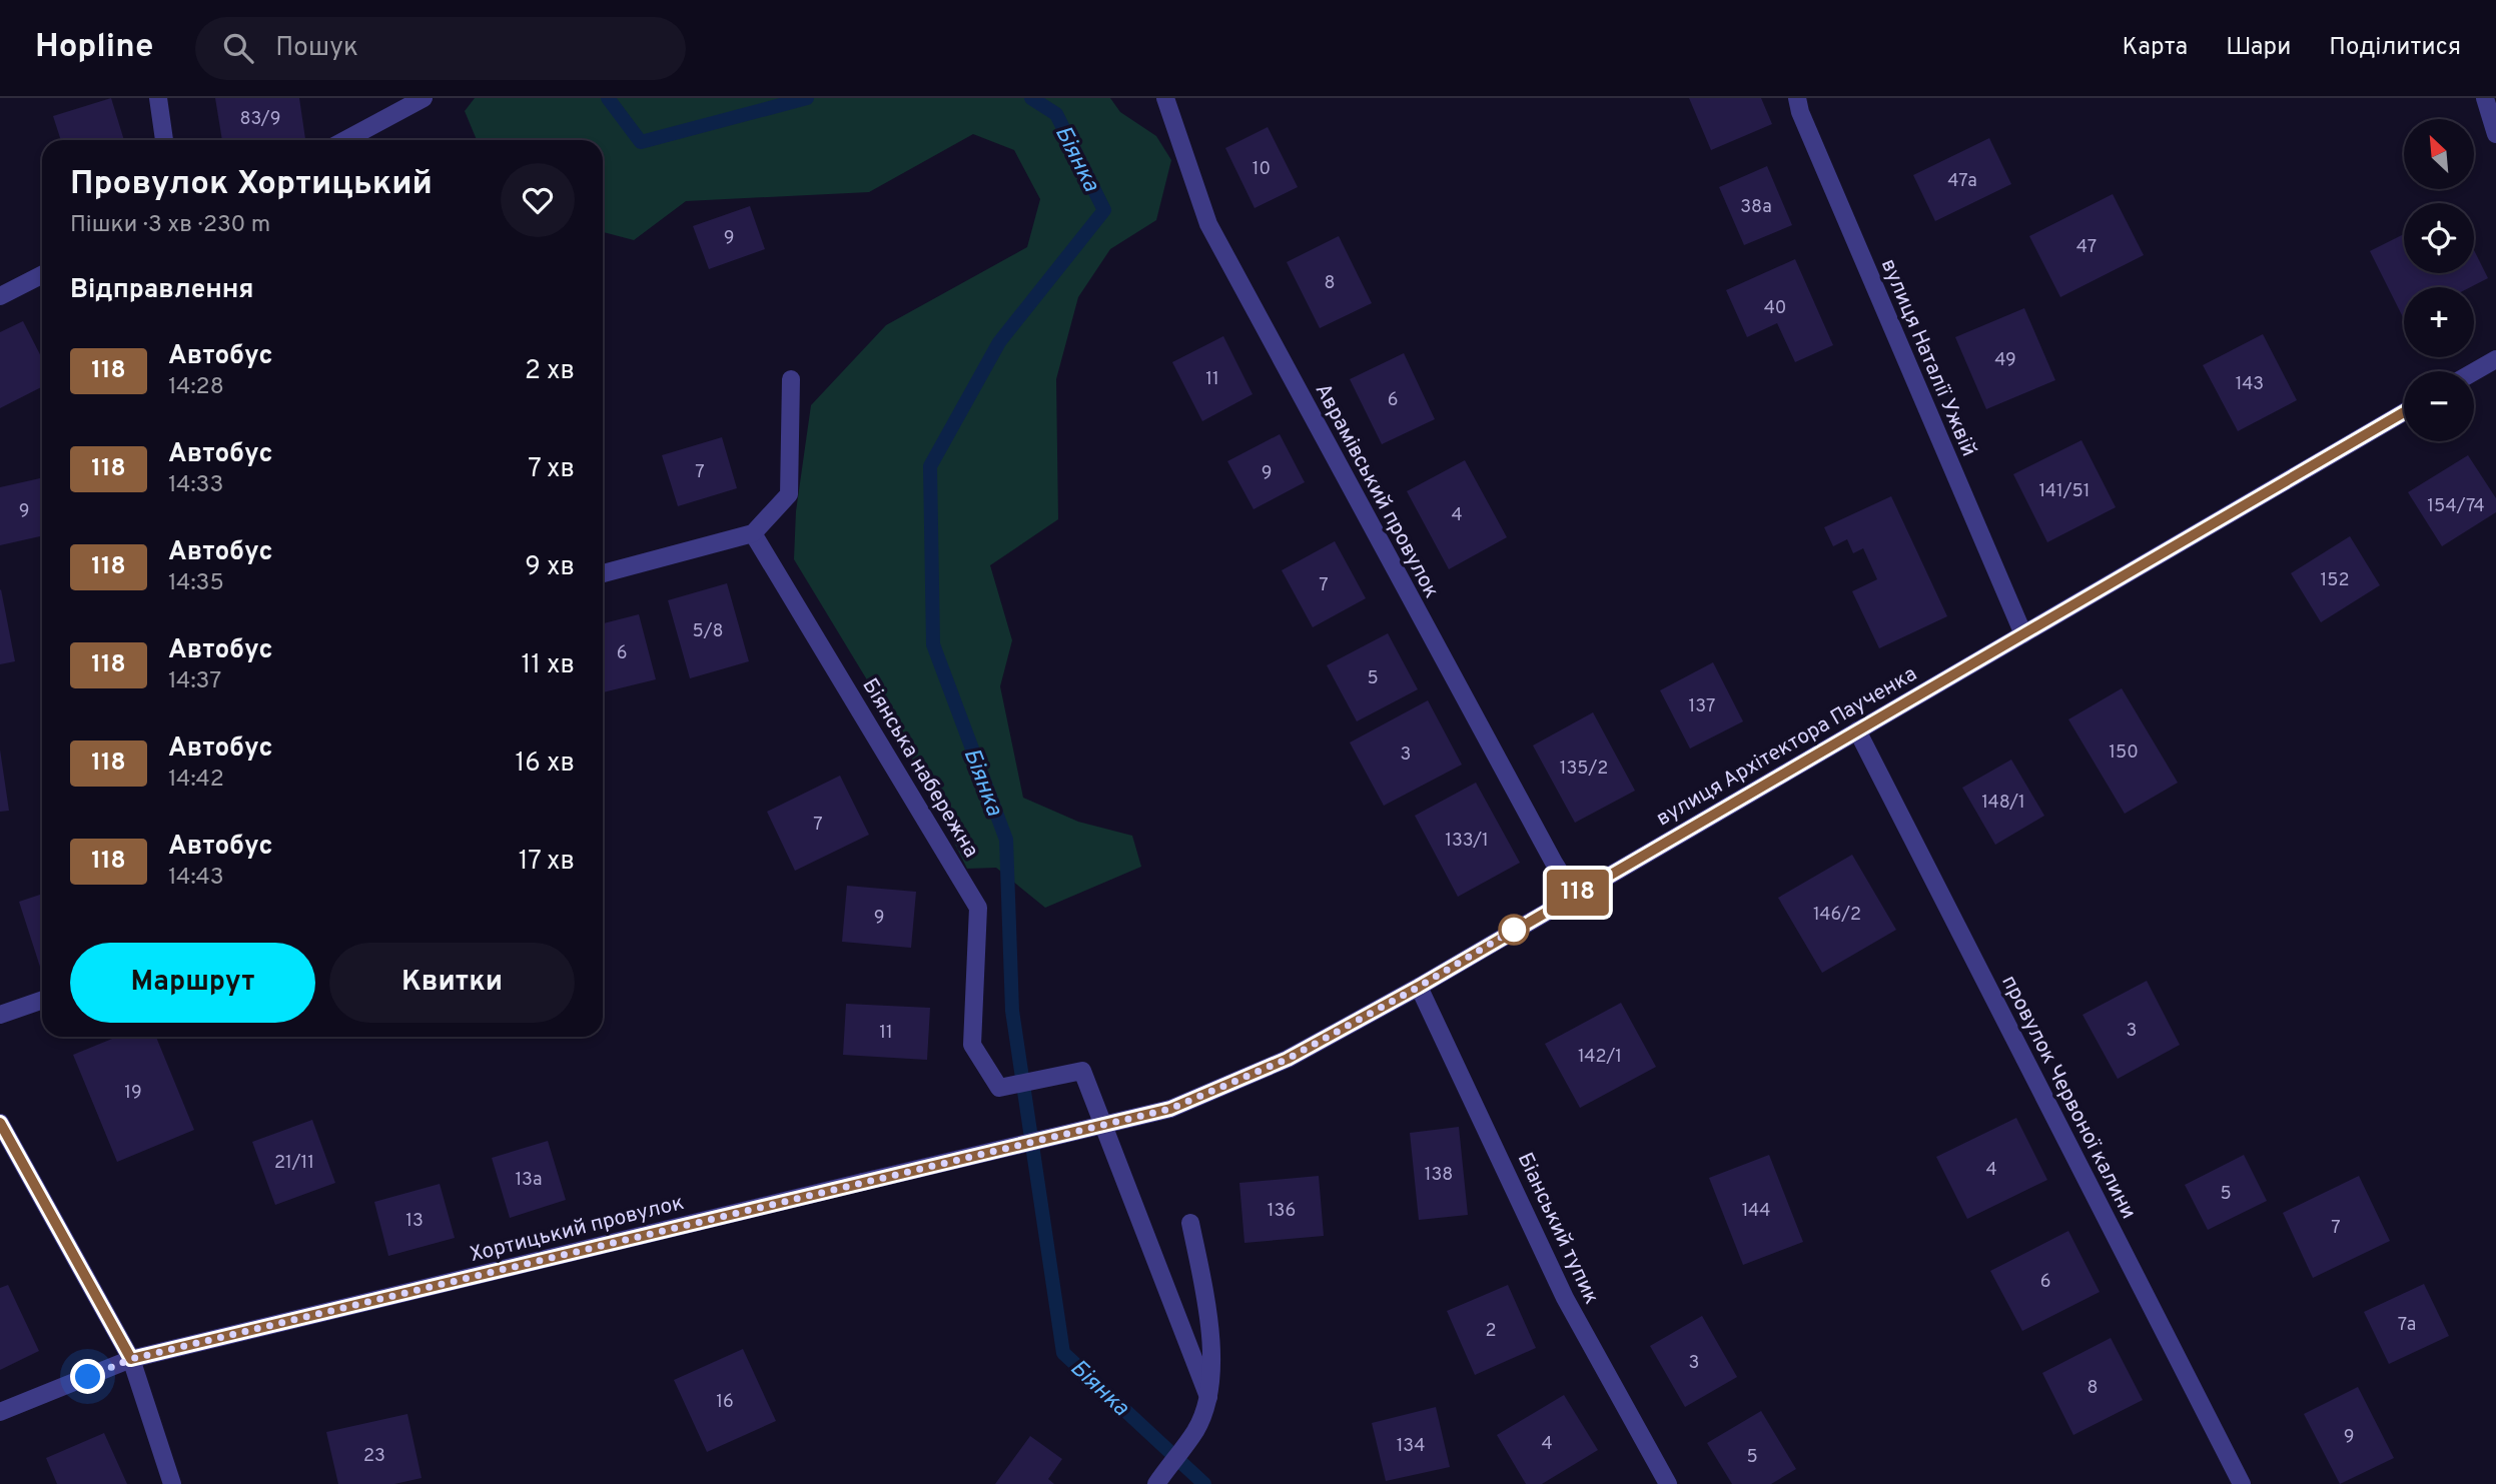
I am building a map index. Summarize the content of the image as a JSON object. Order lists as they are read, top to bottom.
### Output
{
  "streets": {
    "street": [
      "вулиця Наталії Ужвій",
      "Аврамівський провулок",
      "вулиця Архітектора Паученка",
      "Біянська набережна",
      "провулок Червоної калини",
      "Хортицький провулок",
      "Біанський тупик"
    ]
  },
  "crossings": [
    ["вулиця Наталії Ужвій", "вулиця Архітектора Паученка"],
    ["Аврамівський провулок", "вулиця Архітектора Паученка"],
    ["вулиця Архітектора Паученка", "провулок Червоної калини"],
    ["вулиця Архітектора Паученка", "Хортицький провулок"],
    ["вулиця Архітектора Паученка", "Біанський тупик"]
  ],
  "water": ["Біянка"],
  "lines": ["bus line 118"],
  "house_numbers": [
    "83/9",
    "10",
    "47а",
    "38а",
    "9",
    "47",
    "8",
    "40",
    "49",
    "11",
    "143",
    "6",
    "7",
    "9",
    "141/51",
    "154/74",
    "9",
    "4",
    "152",
    "7",
    "5/8",
    "6",
    "5",
    "137",
    "150",
    "3",
    "135/2",
    "148/1",
    "7",
    "133/1",
    "146/2",
    "9",
    "3",
    "11",
    "142/1",
    "19",
    "21/11",
    "4",
    "138",
    "13а",
    "5",
    "136",
    "144",
    "13",
    "7",
    "6",
    "7а",
    "2",
    "3",
    "8",
    "16",
    "9",
    "4",
    "134",
    "23",
    "5"
  ],
  "north": "top left",
  "page": {
    "header": "Hopline",
    "search": "Пошук",
    "nav": ["Карта", "Шари", "Поділитися"],
    "on_map": "118",
    "map_buttons": ["+", "−"],
    "heading": [
      ["Провулок Хортицький", "Пішки · 3 хв · 230 m"],
      "Відправлення"
    ],
    "list": [
      {
        "mark": "118",
        "name": "Автобус",
        "note": "14:28",
        "value": "2 хв"
      },
      {
        "mark": "118",
        "name": "Автобус",
        "note": "14:33",
        "value": "7 хв"
      },
      {
        "mark": "118",
        "name": "Автобус",
        "note": "14:35",
        "value": "9 хв"
      },
      {
        "mark": "118",
        "name": "Автобус",
        "note": "14:37",
        "value": "11 хв"
      },
      {
        "mark": "118",
        "name": "Автобус",
        "note": "14:42",
        "value": "16 хв"
      },
      {
        "mark": "118",
        "name": "Автобус",
        "note": "14:43",
        "value": "17 хв"
      }
    ],
    "buttons": ["Маршрут", "Квитки"]
  }
}
